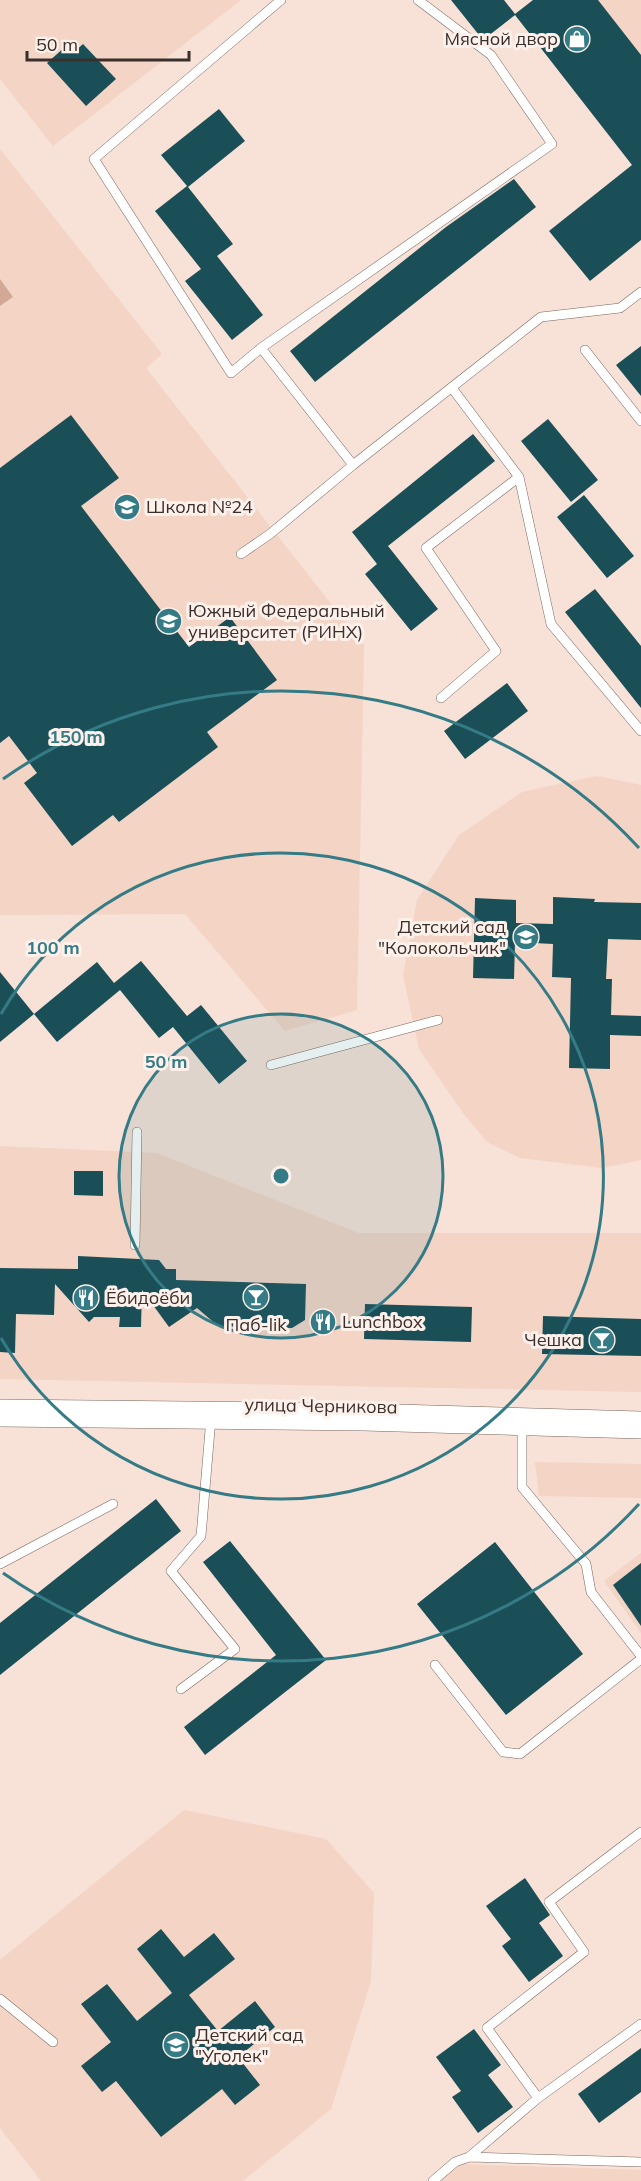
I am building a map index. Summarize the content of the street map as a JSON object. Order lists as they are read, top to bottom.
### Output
{
  "streets": {
    "street": ["улица Черникова"]
  },
  "places": {
    "shop": ["Мясной двор"],
    "school or university": [
      "Школа №24",
      "Южный Федеральный университет (РИНХ)",
      "Детский сад \"Колокольчик\"",
      "Детский сад \"Уголек\""
    ],
    "bar": ["Паб-lik", "Чешка"],
    "restaurant": ["Ёбидоёби", "Lunchbox"]
  },
  "scale_bar": "50 m",
  "rings": ["150 m", "100 m", "50 m"]
}
